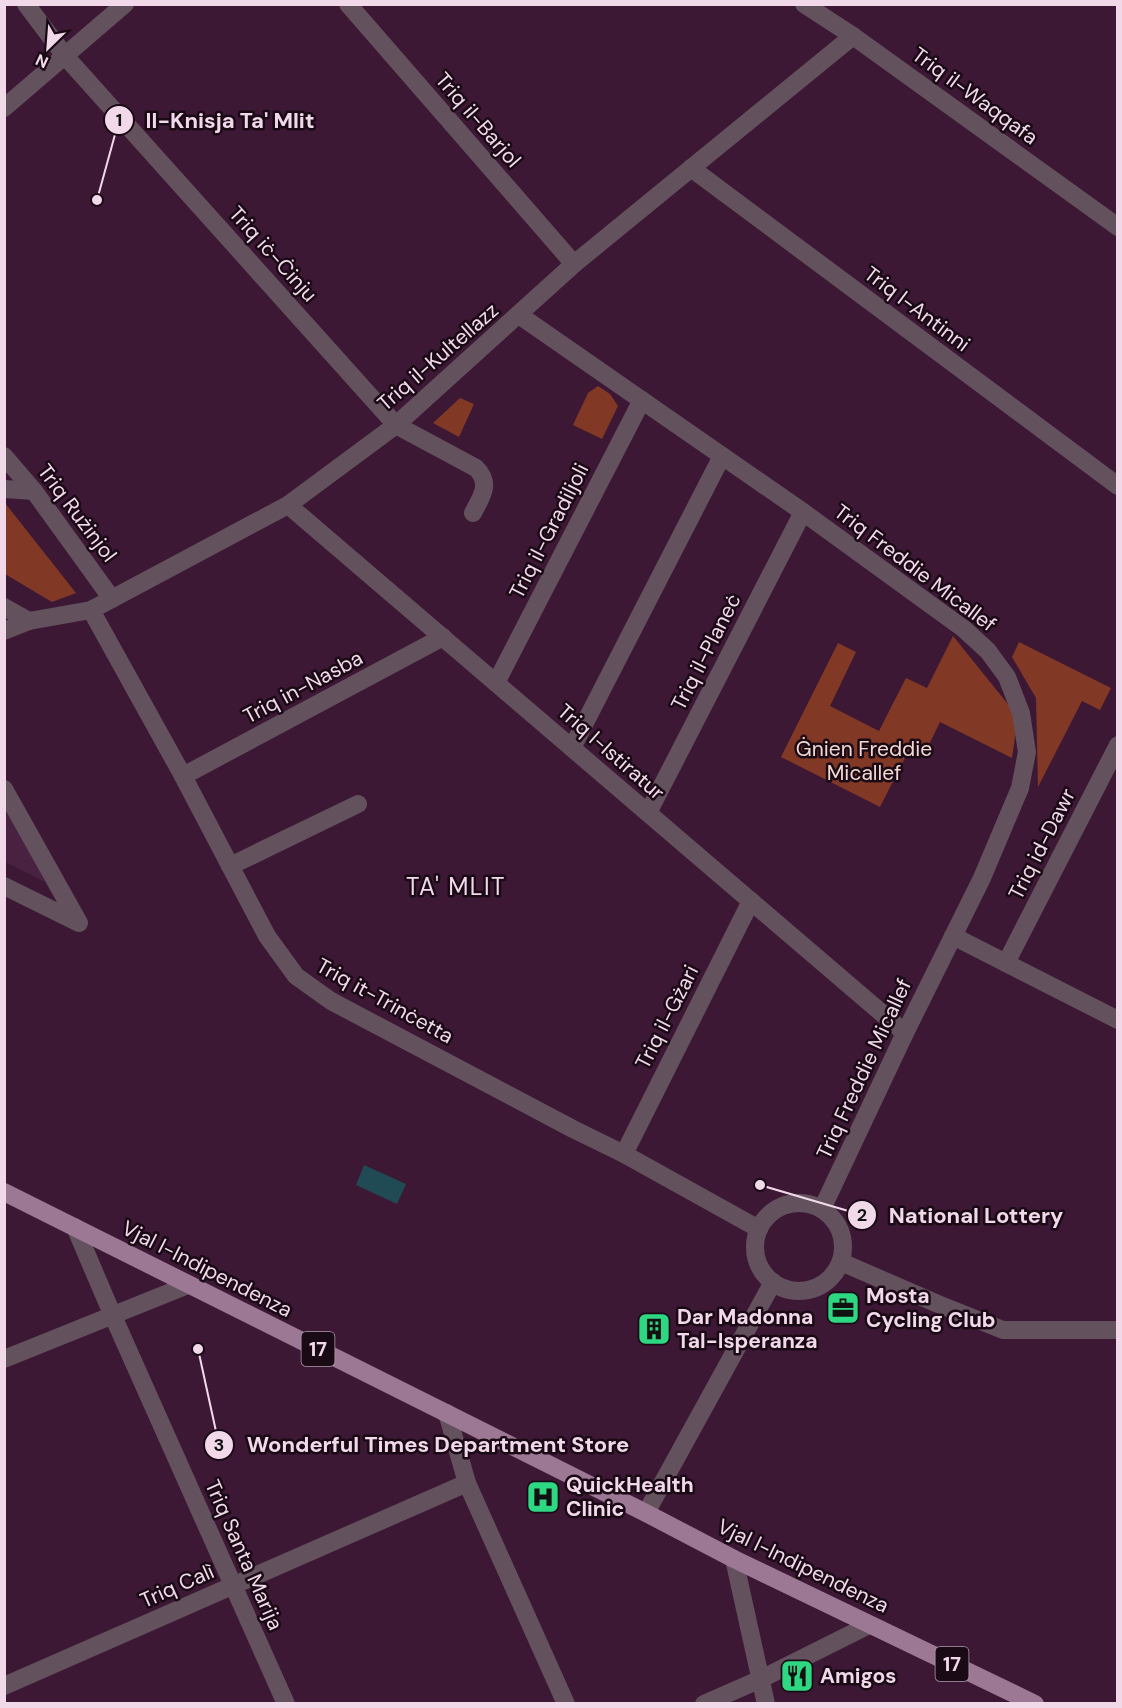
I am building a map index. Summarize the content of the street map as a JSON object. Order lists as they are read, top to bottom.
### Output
{
  "streets": {
    "main road": ["Vjal l-Indipendenza", "17"],
    "street": [
      "Triq il-Waqqafa",
      "Triq il-Barjol",
      "Triq iċ-Ċinju",
      "Triq l-Antinni",
      "Triq il-Kultellazz",
      "Triq Rużinjol",
      "Triq il-Gradiljoli",
      "Triq Freddie Micallef",
      "Triq il-Planeċ",
      "Triq in-Nasba",
      "Triq l-Istiratur",
      "Triq id-Dawr",
      "Triq it-Trinċetta",
      "Triq il-Gżari",
      "Triq Santa Marija",
      "Triq Calì"
    ]
  },
  "crossings": [
    ["Triq il-Waqqafa", "Triq il-Kultellazz"],
    ["Triq il-Barjol", "Triq il-Kultellazz"],
    ["Triq iċ-Ċinju", "Triq il-Kultellazz"],
    ["Triq l-Antinni", "Triq il-Kultellazz"],
    ["Triq il-Kultellazz", "Triq Rużinjol"],
    ["Triq il-Kultellazz", "Triq Freddie Micallef"],
    ["Triq il-Kultellazz", "Triq l-Istiratur"],
    ["Triq il-Kultellazz", "Triq it-Trinċetta"],
    ["Triq il-Gradiljoli", "Triq Freddie Micallef"],
    ["Triq il-Gradiljoli", "Triq l-Istiratur"],
    ["Triq Freddie Micallef", "Triq il-Planeċ"],
    ["Triq Freddie Micallef", "Triq l-Istiratur"],
    ["Triq Freddie Micallef", "Triq it-Trinċetta"],
    ["Triq il-Planeċ", "Triq l-Istiratur"],
    ["Triq in-Nasba", "Triq l-Istiratur"],
    ["Triq in-Nasba", "Triq it-Trinċetta"],
    ["Triq l-Istiratur", "Triq il-Gżari"],
    ["Triq it-Trinċetta", "Triq il-Gżari"],
    ["Vjal l-Indipendenza", "Triq Santa Marija"],
    ["Triq Santa Marija", "Triq Calì"]
  ],
  "districts": ["TA' MLIT"],
  "parks": ["Ġnien Freddie Micallef"],
  "places": {
    "other": ["Il-Knisja Ta' Mlit", "National Lottery", "Wonderful Times Department Store"],
    "office": ["Mosta Cycling Club"],
    "building": ["Dar Madonna Tal-Isperanza"],
    "hospital": ["QuickHealth Clinic"],
    "restaurant": ["Amigos"]
  },
  "north": "bottom left"
}
